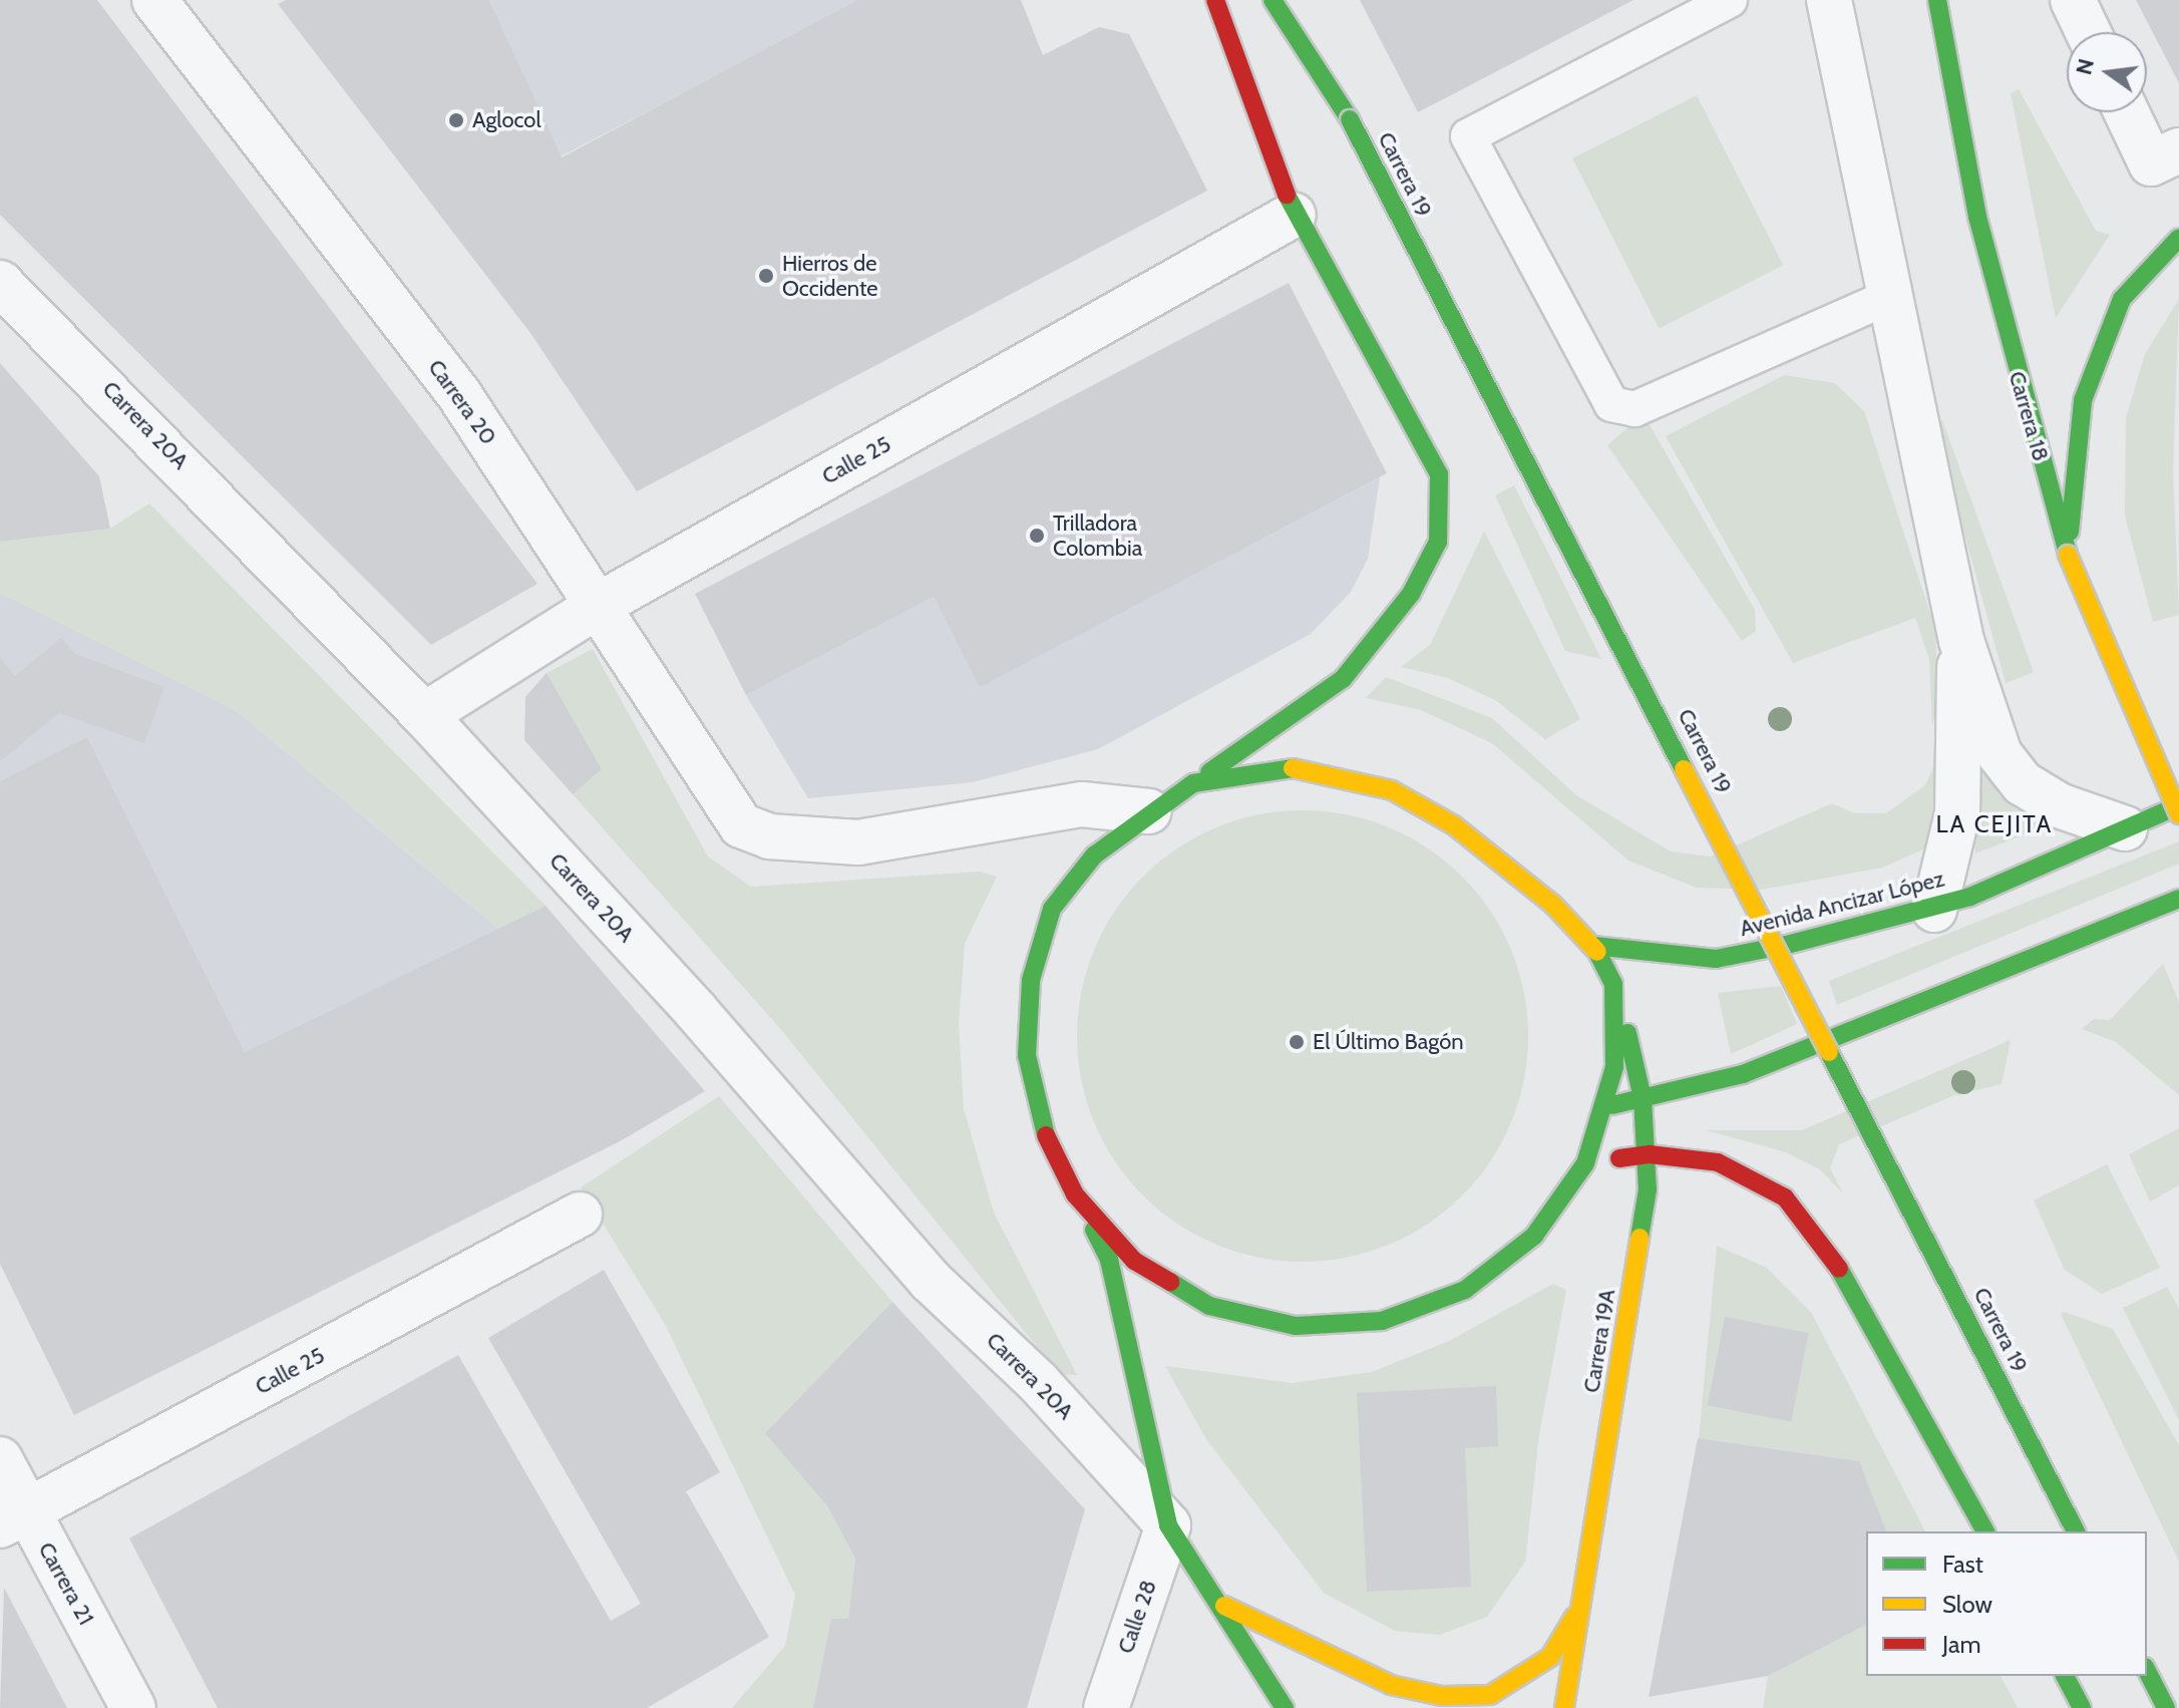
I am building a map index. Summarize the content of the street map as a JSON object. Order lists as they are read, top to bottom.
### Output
{
  "streets": {
    "main road": [
      "Carrera 19",
      "Carrera 18",
      "Avenida Ancizar López",
      "Carrera 19A"
    ],
    "street": [
      "Carrera 20",
      "Carrera 20A",
      "Calle 25",
      "Carrera 21",
      "Calle 28"
    ]
  },
  "crossings": [
    ["Carrera 20", "Calle 25"],
    ["Carrera 20A", "Calle 25"],
    ["Carrera 20A", "Calle 28"],
    ["Calle 25", "Carrera 21"]
  ],
  "districts": ["LA CEJITA"],
  "places": [
    "Aglocol",
    "Hierros de Occidente",
    "Trilladora Colombia",
    "El Último Bagón"
  ],
  "legend": ["Fast", "Slow", "Jam"],
  "north": "left"
}
